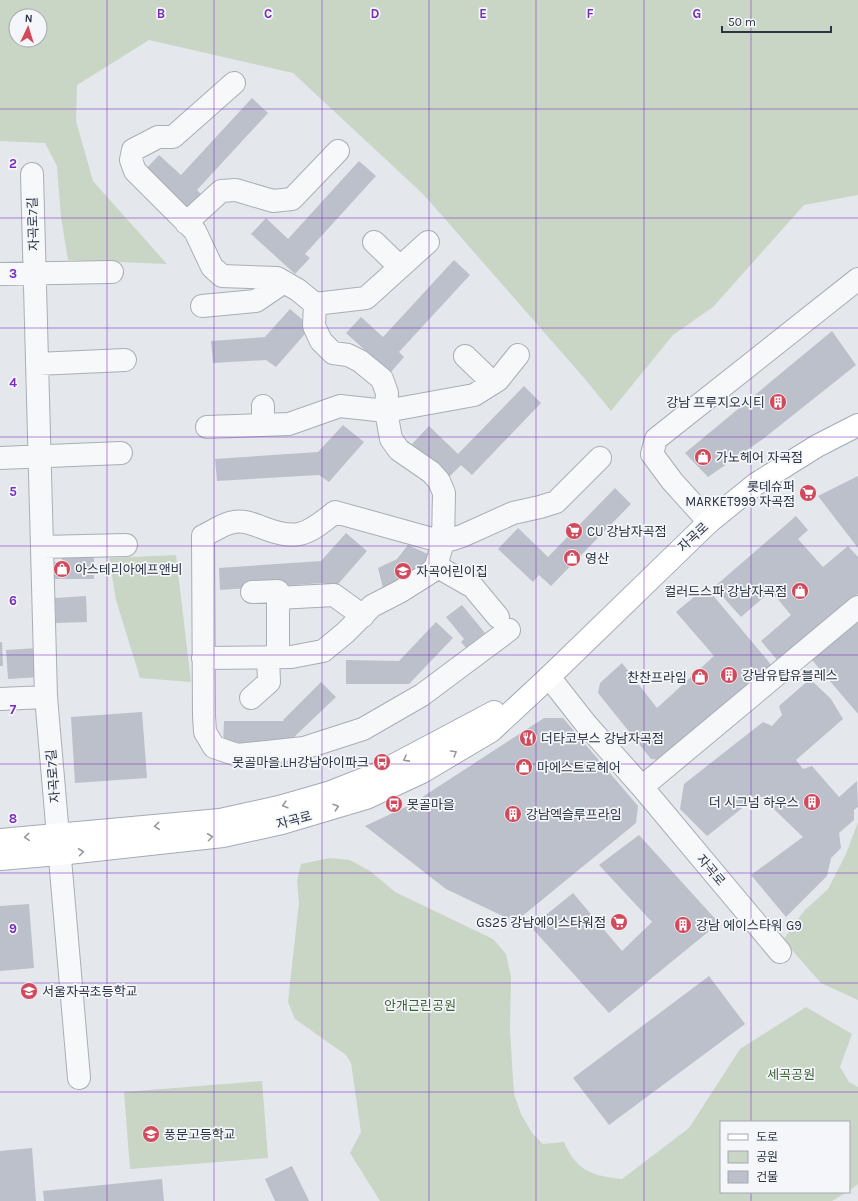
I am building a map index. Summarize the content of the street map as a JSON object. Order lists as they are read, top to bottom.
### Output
{
  "streets": {
    "main road": ["자곡로"],
    "street": ["자곡로7길"]
  },
  "crossings": [
    ["자곡로7길", "자곡로"]
  ],
  "parks": ["안개근린공원", "세곡공원"],
  "places": {
    "building": [
      "강남 프루지오시티",
      "강남유탑유블레스",
      "더 시그넘 하우스",
      "강남엑슬루프라임",
      "강남 에이스타워 G9"
    ],
    "shop": [
      "가노헤어 자곡점",
      "영산",
      "아스테리아에프앤비",
      "컬러드스파 강남자곡점",
      "찬찬프라임",
      "마에스트로헤어"
    ],
    "supermarket": ["롯데슈퍼 MARKET999 자곡점", "CU 강남자곡점", "GS25 강남에이스타워점"],
    "school or university": ["자곡어린이집", "서울자곡초등학교", "풍문고등학교"],
    "restaurant": ["더타코부스 강남자곡점"],
    "bus stop": ["못골마을.LH강남아이파크", "못골마을"]
  },
  "legend": ["도로", "공원", "건물"],
  "scale_bar": "50 m",
  "north": "top",
  "grid": {
    "columns": [
      "B",
      "C",
      "D",
      "E",
      "F",
      "G"
    ],
    "rows": [
      "2",
      "3",
      "4",
      "5",
      "6",
      "7",
      "8",
      "9"
    ]
  }
}
